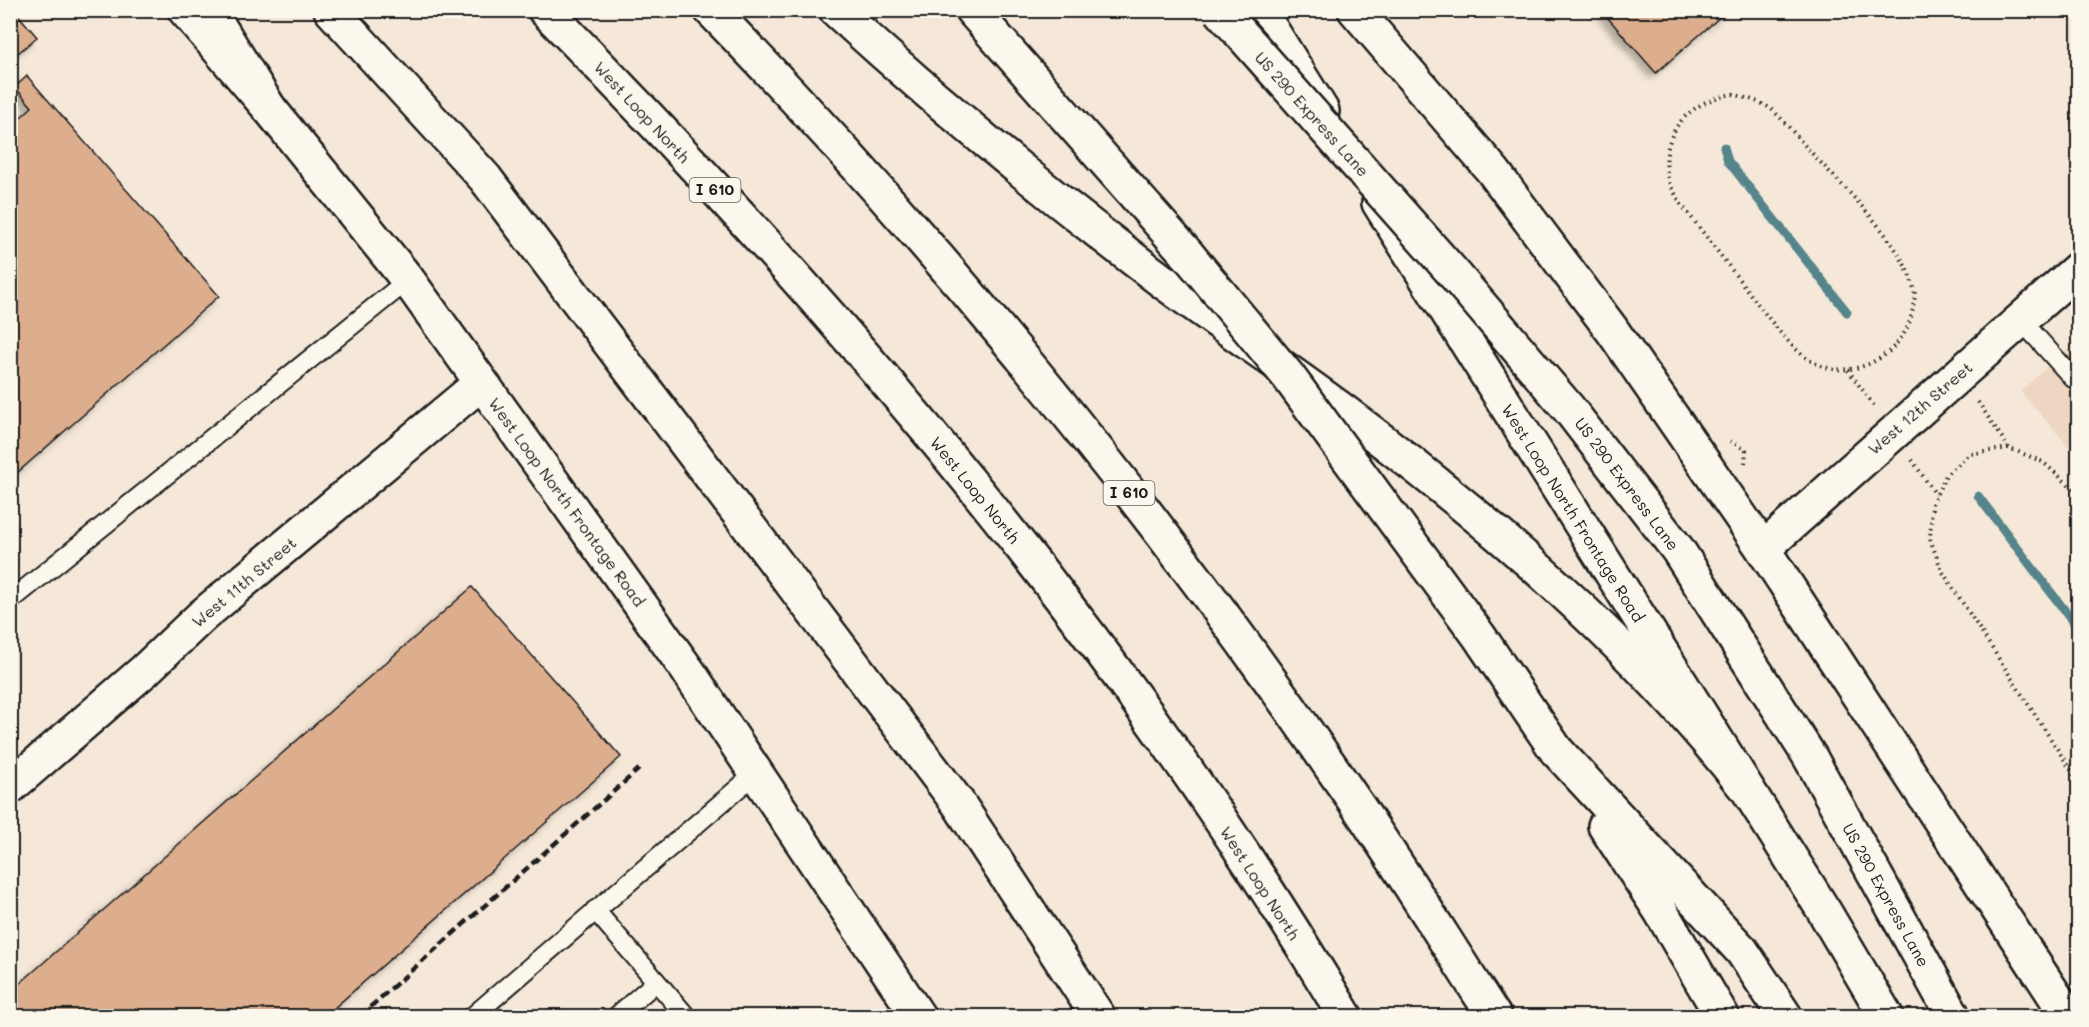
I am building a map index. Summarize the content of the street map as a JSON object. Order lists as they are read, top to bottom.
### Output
{
  "streets": {
    "main road": [
      "West Loop North",
      "US 290 Express Lane",
      "I 610",
      "West 12th Street",
      "West Loop North Frontage Road",
      "West 11th Street"
    ]
  },
  "crossings": [
    ["West Loop North Frontage Road", "West 11th Street"]
  ]
}
